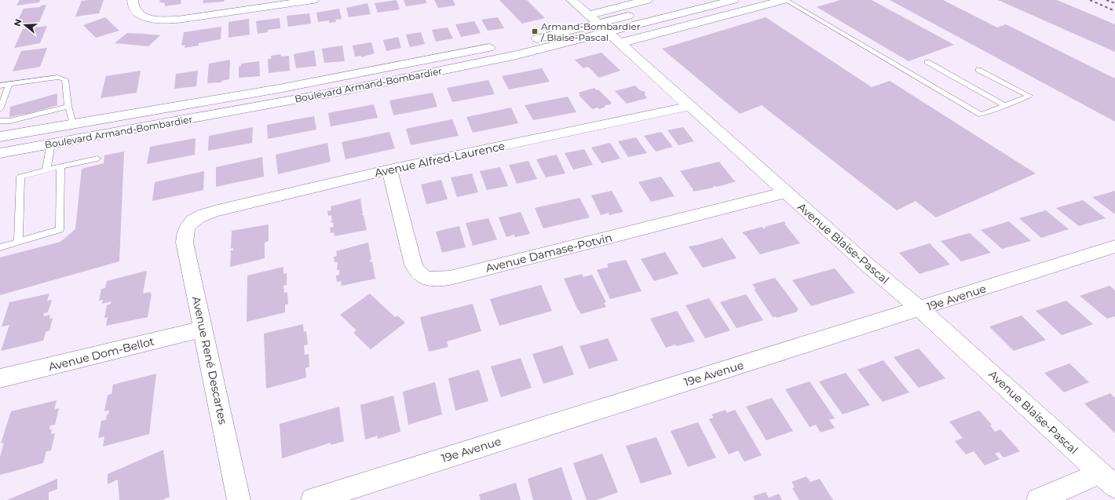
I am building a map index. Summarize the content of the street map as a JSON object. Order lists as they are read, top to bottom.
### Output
{
  "streets": {
    "street": [
      "Boulevard Armand-Bombardier",
      "Avenue Alfred-Laurence",
      "Avenue Blaise-Pascal",
      "Avenue Damase-Potvin",
      "19e Avenue",
      "Avenue Dom-Bellot",
      "Avenue René Descartes"
    ]
  },
  "crossings": [
    ["Boulevard Armand-Bombardier", "Avenue Blaise-Pascal"],
    ["Avenue Alfred-Laurence", "Avenue Blaise-Pascal"],
    ["Avenue Alfred-Laurence", "Avenue Damase-Potvin"],
    ["Avenue Alfred-Laurence", "Avenue René Descartes"],
    ["Avenue Blaise-Pascal", "Avenue Damase-Potvin"],
    ["Avenue Blaise-Pascal", "19e Avenue"],
    ["Avenue Dom-Bellot", "Avenue René Descartes"]
  ],
  "places": {
    "transit": ["Armand-Bombardier / Blaise-Pascal"]
  },
  "north": "left"
}
